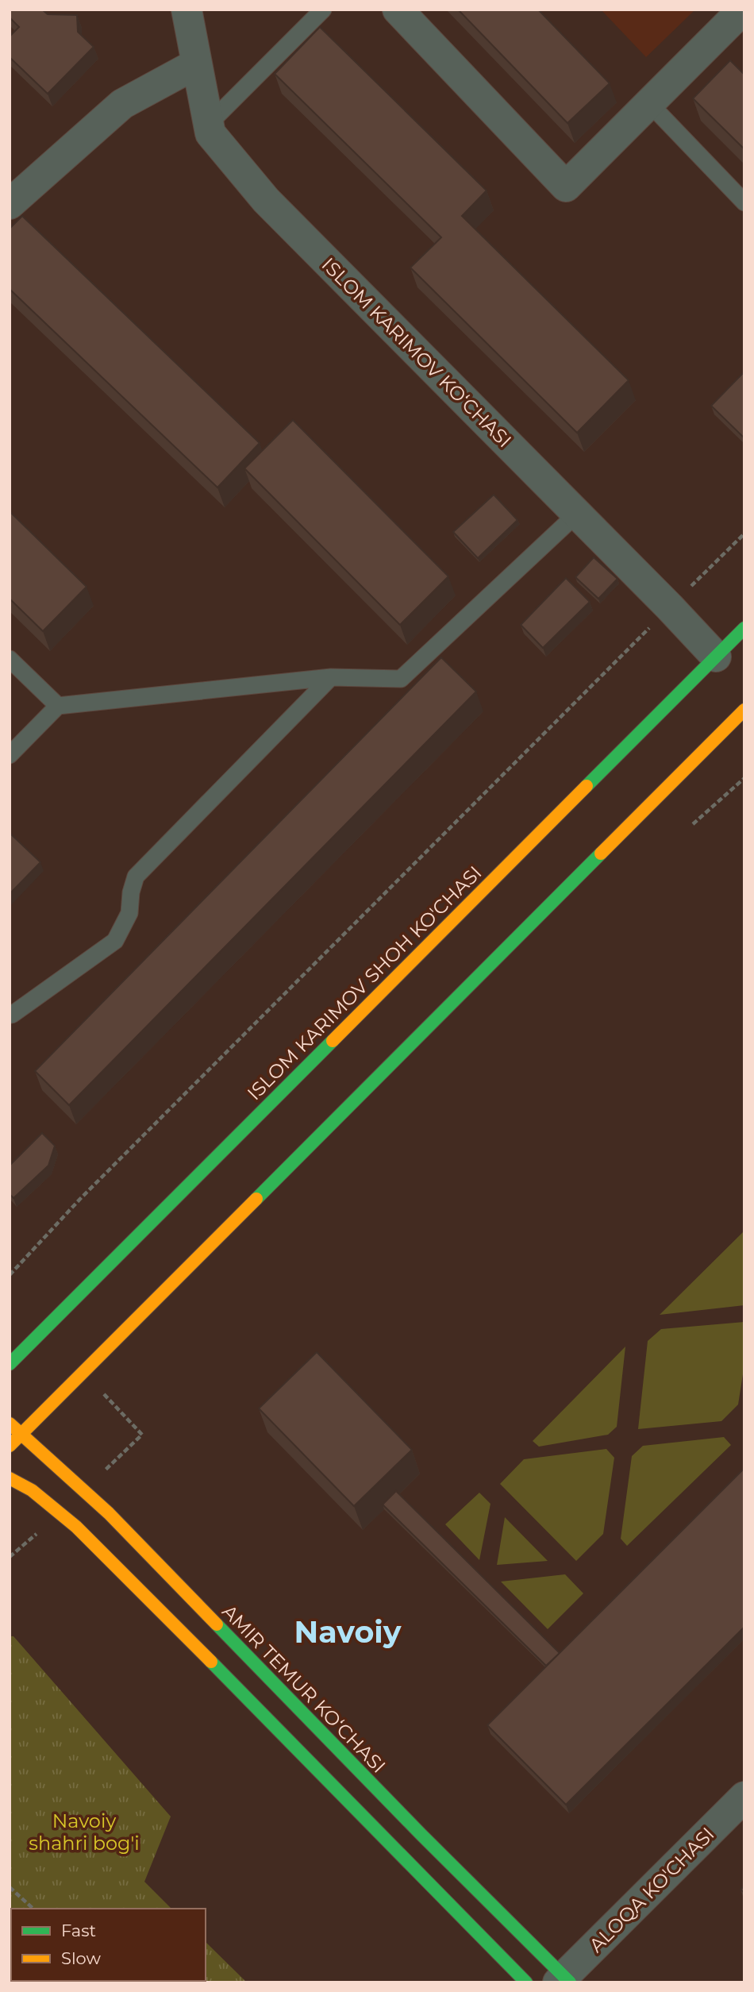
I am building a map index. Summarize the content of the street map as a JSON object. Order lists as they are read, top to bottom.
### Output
{
  "streets": {
    "main road": ["ISLOM KARIMOV SHOH KO'CHASI", "AMIR TEMUR KO‘CHASI"],
    "street": ["ISLOM KARIMOV KO‘CHASI", "ALOQA KO'CHASI"]
  },
  "crossings": [
    ["ISLOM KARIMOV KO‘CHASI", "ISLOM KARIMOV SHOH KO'CHASI"],
    ["AMIR TEMUR KO‘CHASI", "ALOQA KO'CHASI"]
  ],
  "districts": ["Navoiy"],
  "parks": ["Navoiy shahri bog'i"],
  "legend": ["Fast", "Slow"]
}
